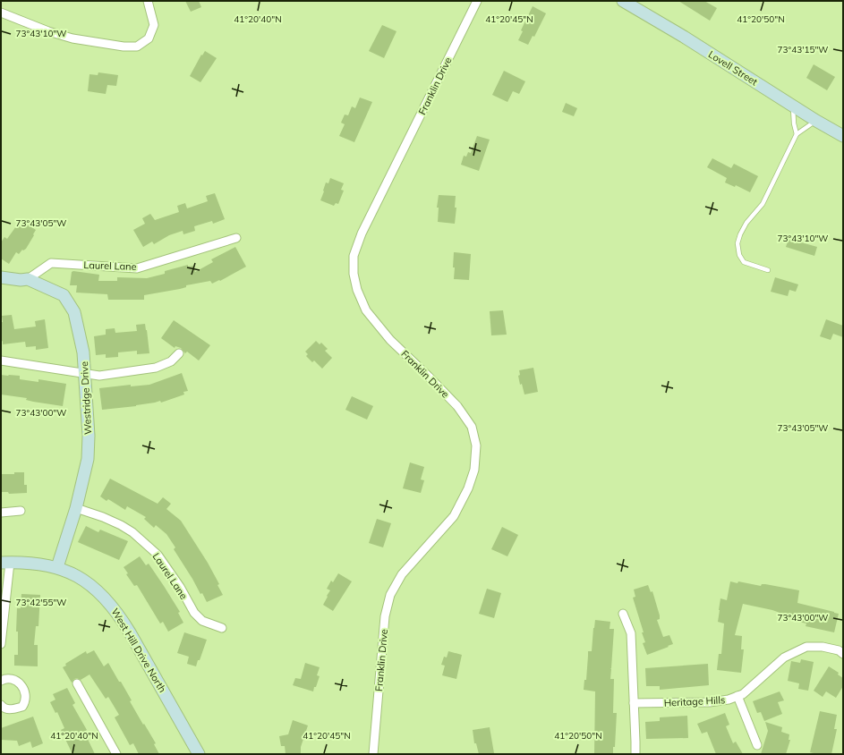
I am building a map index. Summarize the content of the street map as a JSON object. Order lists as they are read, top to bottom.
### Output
{
  "streets": {
    "street": [
      "Lovell Street",
      "Franklin Drive",
      "Laurel Lane",
      "Westridge Drive",
      "West Hill Drive North",
      "Heritage Hills"
    ]
  },
  "crossings": [
    ["Laurel Lane", "Westridge Drive"],
    ["Westridge Drive", "West Hill Drive North"]
  ],
  "coordinates": [
    "41°20'40\"N",
    "41°20'45\"N",
    "41°20'50\"N",
    "73°43'10\"W",
    "73°43'15\"W",
    "73°43'05\"W",
    "73°43'00\"W",
    "73°42'55\"W"
  ]
}
